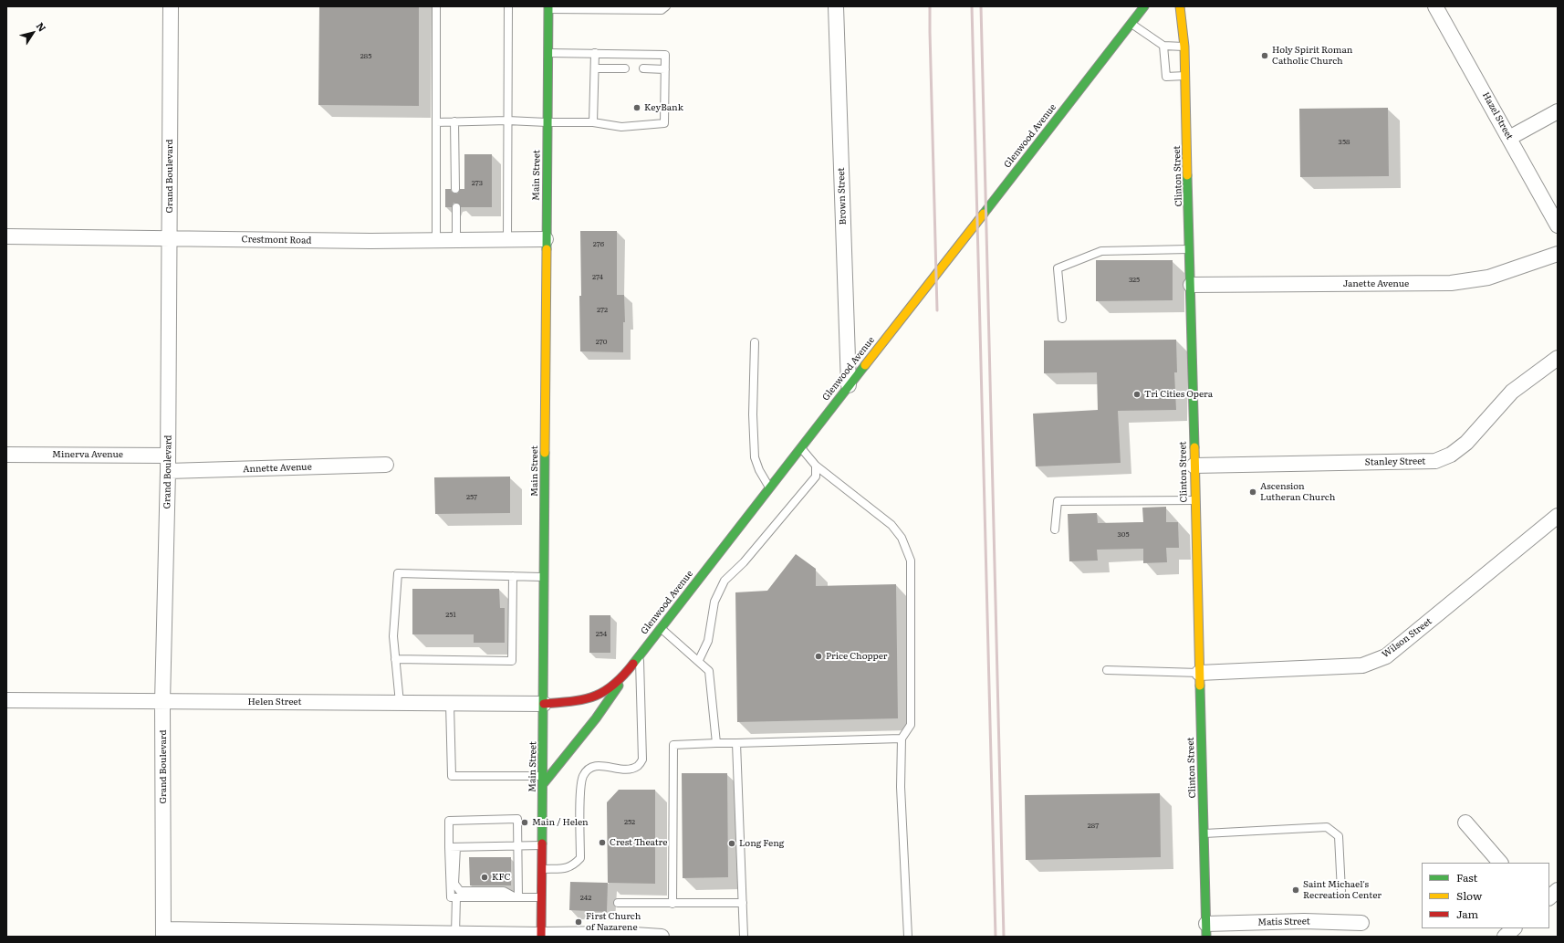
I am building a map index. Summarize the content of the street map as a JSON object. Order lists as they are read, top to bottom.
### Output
{
  "streets": {
    "street": [
      "Hazel Street",
      "Glenwood Avenue",
      "Main Street",
      "Grand Boulevard",
      "Clinton Street",
      "Brown Street",
      "Crestmont Road",
      "Janette Avenue",
      "Minerva Avenue",
      "Stanley Street",
      "Annette Avenue",
      "Wilson Street",
      "Helen Street",
      "Matis Street"
    ]
  },
  "crossings": [
    ["Glenwood Avenue", "Main Street"],
    ["Glenwood Avenue", "Brown Street"],
    ["Glenwood Avenue", "Helen Street"],
    ["Main Street", "Crestmont Road"],
    ["Main Street", "Helen Street"],
    ["Grand Boulevard", "Crestmont Road"],
    ["Grand Boulevard", "Minerva Avenue"],
    ["Grand Boulevard", "Annette Avenue"],
    ["Grand Boulevard", "Helen Street"],
    ["Clinton Street", "Janette Avenue"],
    ["Clinton Street", "Stanley Street"],
    ["Clinton Street", "Wilson Street"],
    ["Clinton Street", "Matis Street"]
  ],
  "places": [
    "Holy Spirit Roman Catholic Church",
    "KeyBank",
    "Tri Cities Opera",
    "Ascension Lutheran Church",
    "Price Chopper",
    "Main / Helen",
    "Crest Theatre",
    "Long Feng",
    "KFC",
    "Saint Michael's Recreation Center",
    "First Church of Nazarene"
  ],
  "house_numbers": [
    "285",
    "358",
    "273",
    "276",
    "274",
    "325",
    "272",
    "270",
    "257",
    "305",
    "251",
    "254",
    "252",
    "287",
    "242"
  ],
  "legend": ["Fast", "Slow", "Jam"],
  "north": "top right"
}
